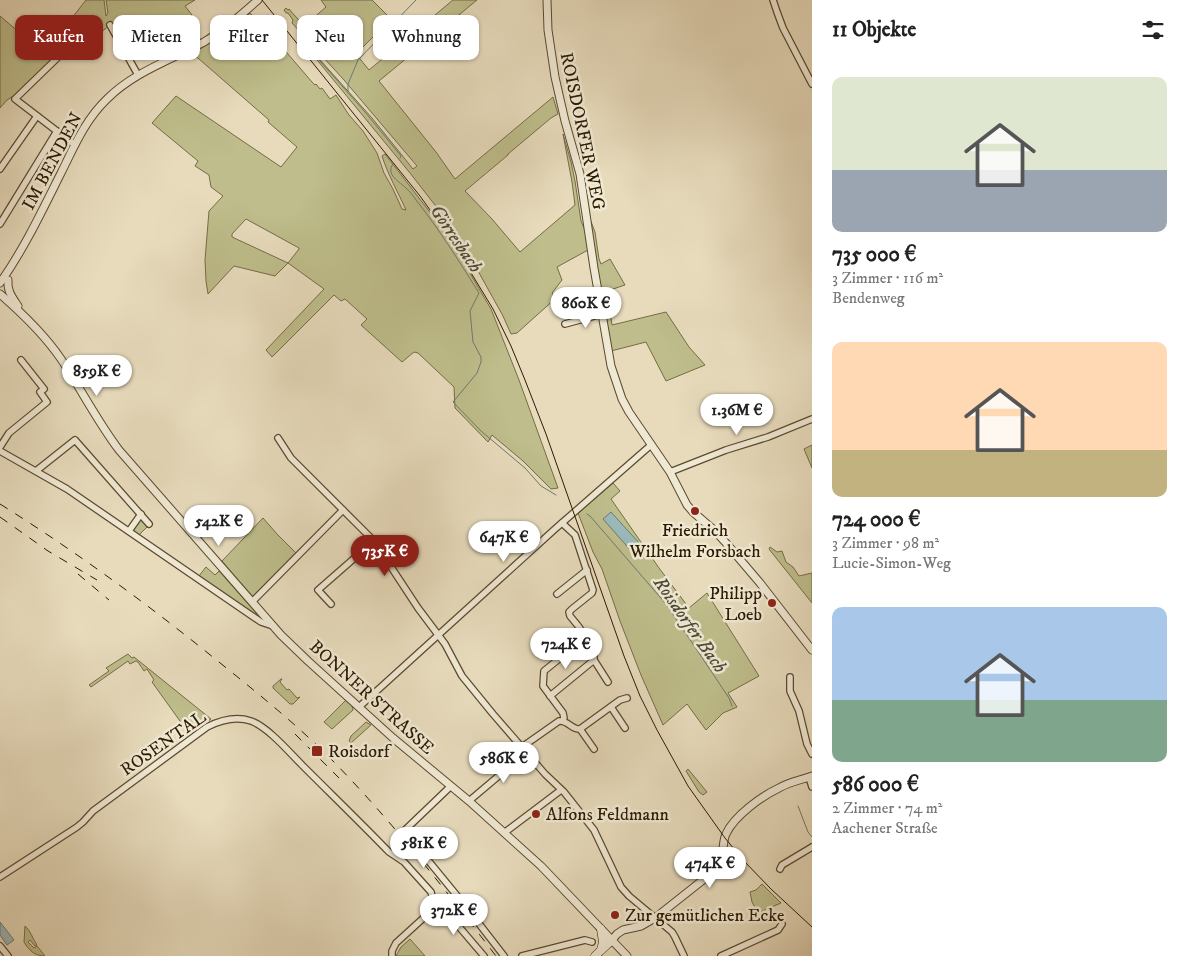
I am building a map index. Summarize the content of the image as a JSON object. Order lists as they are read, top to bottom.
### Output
{
  "streets": {
    "street": [
      "ROISDORFER WEG",
      "IM BENDEN",
      "BONNER STRASSE",
      "ROSENTAL"
    ]
  },
  "water": ["Görresbach", "Roisdorfer Bach"],
  "places": {
    "other": [
      "Friedrich Wilhelm Forsbach",
      "Philipp Loeb",
      "Alfons Feldmann",
      "Zur gemütlichen Ecke"
    ],
    "transit": ["Roisdorf"]
  },
  "page": {
    "heading": "11 Objekte",
    "chip": [
      "Kaufen",
      "Mieten",
      "Filter",
      "Neu",
      "Wohnung"
    ],
    "list": [
      {
        "name": "735 000 €",
        "note": "3 Zimmer · 116 m² · Bendenweg"
      },
      {
        "name": "724 000 €",
        "note": "3 Zimmer · 98 m² · Lucie-Simon-Weg"
      },
      {
        "name": "586 000 €",
        "note": "2 Zimmer · 74 m² · Aachener Straße"
      }
    ],
    "price": [
      "860K €",
      "859K €",
      "1.36M €",
      "542K €",
      "647K €",
      "735K €",
      "724K €",
      "586K €",
      "581K €",
      "474K €",
      "372K €"
    ]
  }
}
